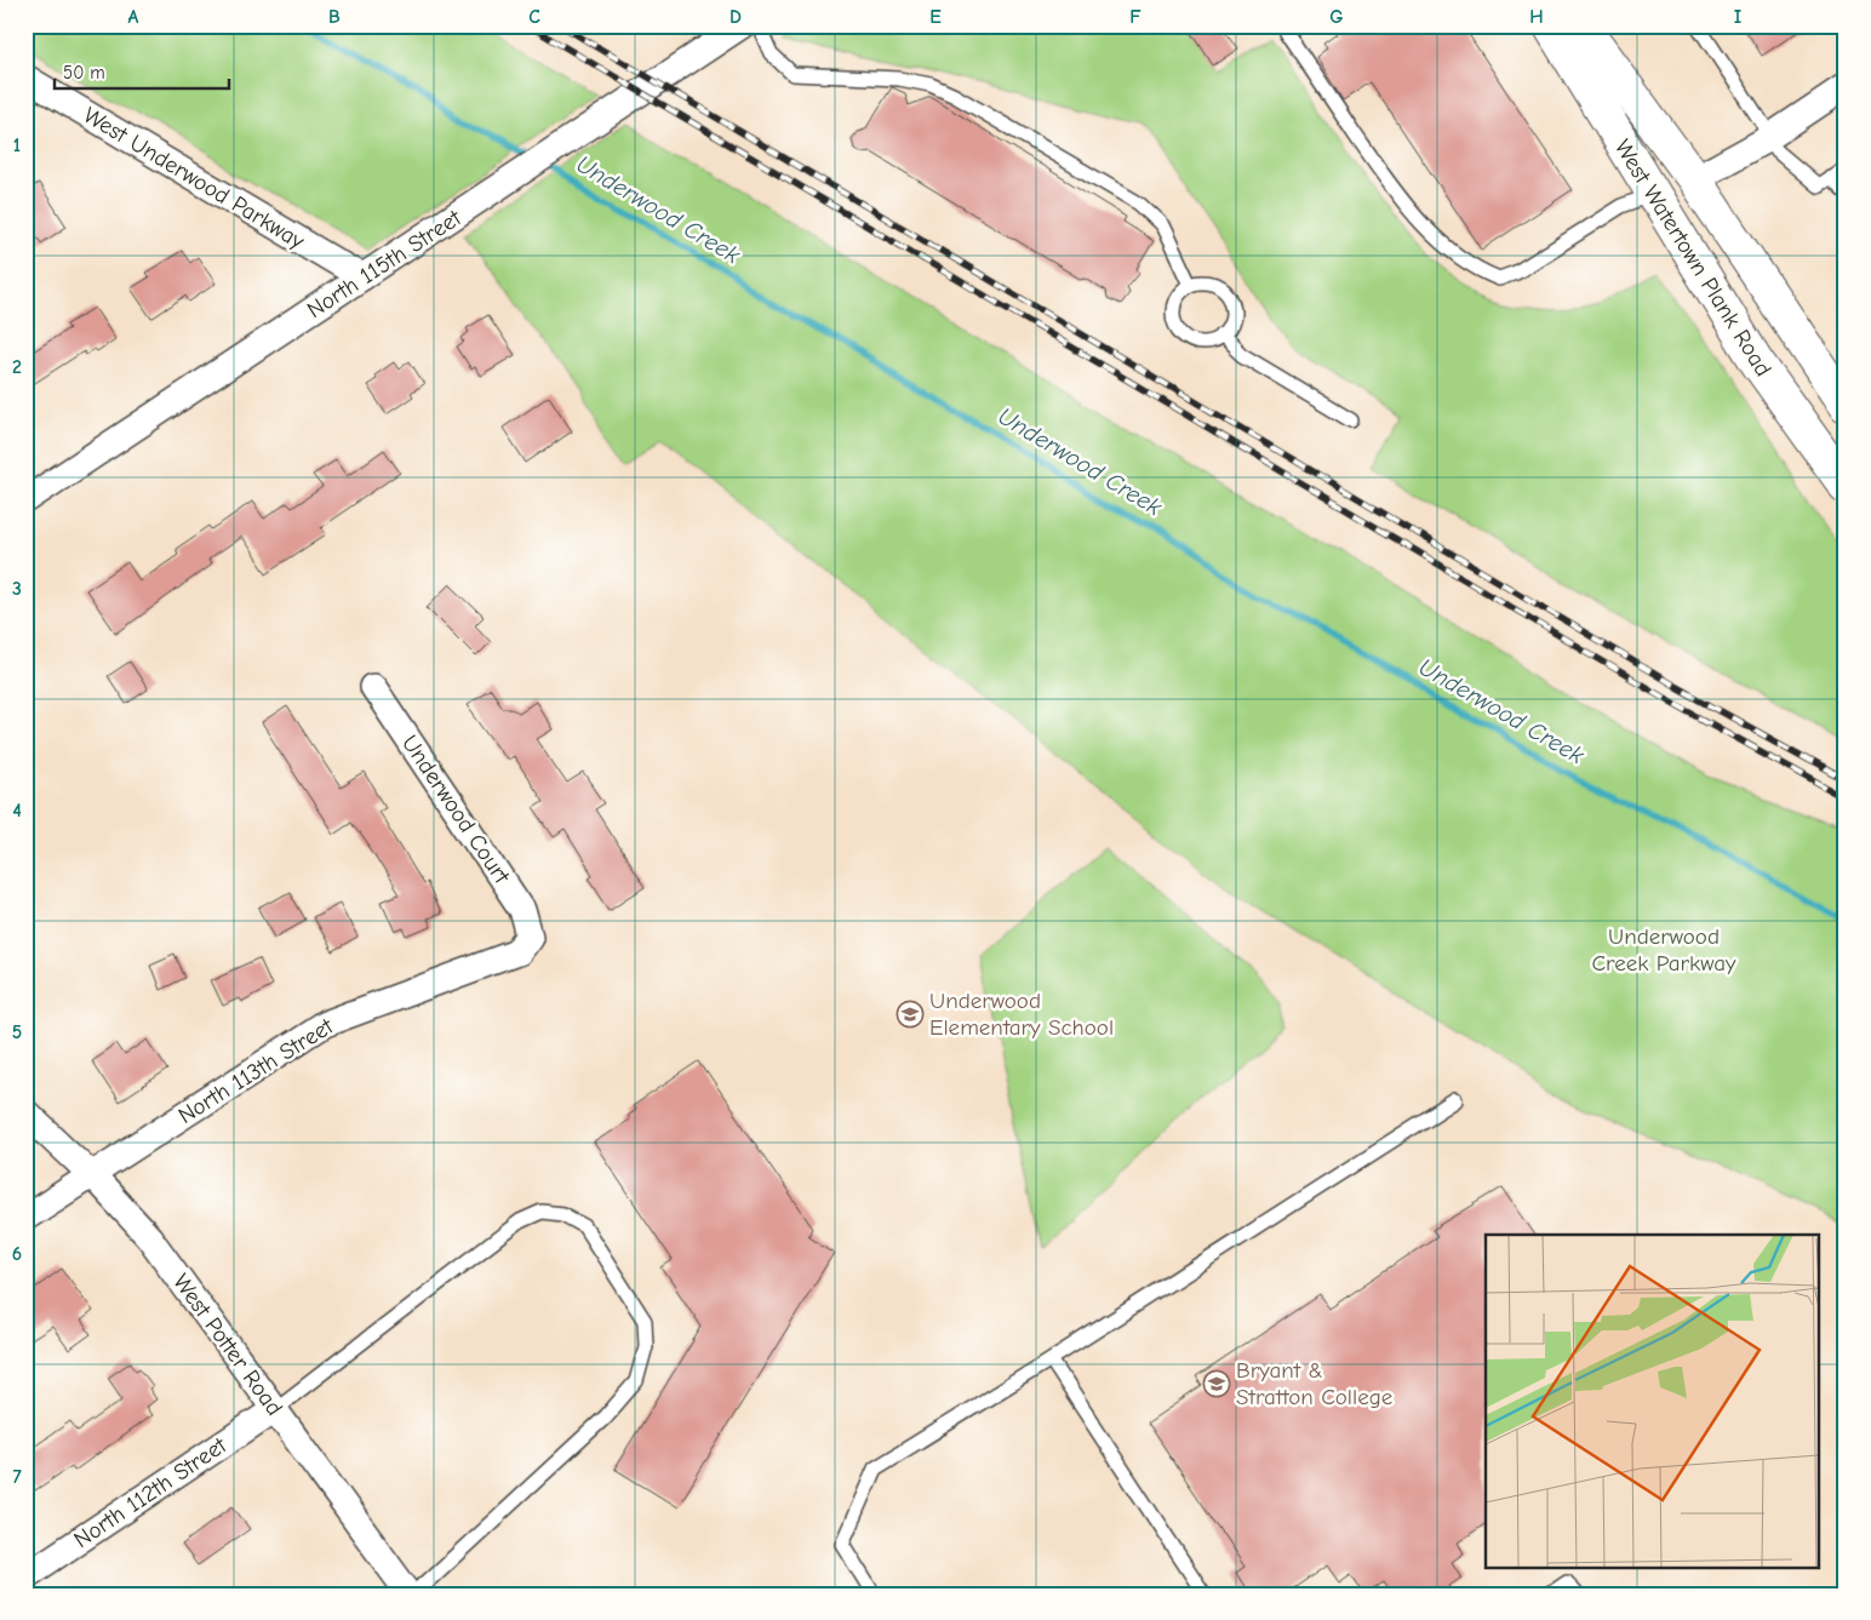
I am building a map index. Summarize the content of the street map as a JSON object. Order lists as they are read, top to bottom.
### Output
{
  "streets": {
    "street": [
      "West Underwood Parkway",
      "West Watertown Plank Road",
      "North 115th Street",
      "Underwood Court",
      "North 113th Street",
      "West Potter Road",
      "North 112th Street"
    ]
  },
  "crossings": [
    ["West Underwood Parkway", "North 115th Street"],
    ["Underwood Court", "North 113th Street"],
    ["North 113th Street", "West Potter Road"],
    ["West Potter Road", "North 112th Street"]
  ],
  "water": ["Underwood Creek"],
  "parks": ["Underwood Creek Parkway"],
  "places": {
    "school or university": ["Underwood Elementary School", "Bryant & Stratton College"]
  },
  "scale_bar": "50 m",
  "grid": {
    "columns": [
      "A",
      "B",
      "C",
      "D",
      "E",
      "F",
      "G",
      "H",
      "I"
    ],
    "rows": [
      "1",
      "2",
      "3",
      "4",
      "5",
      "6",
      "7"
    ]
  }
}
